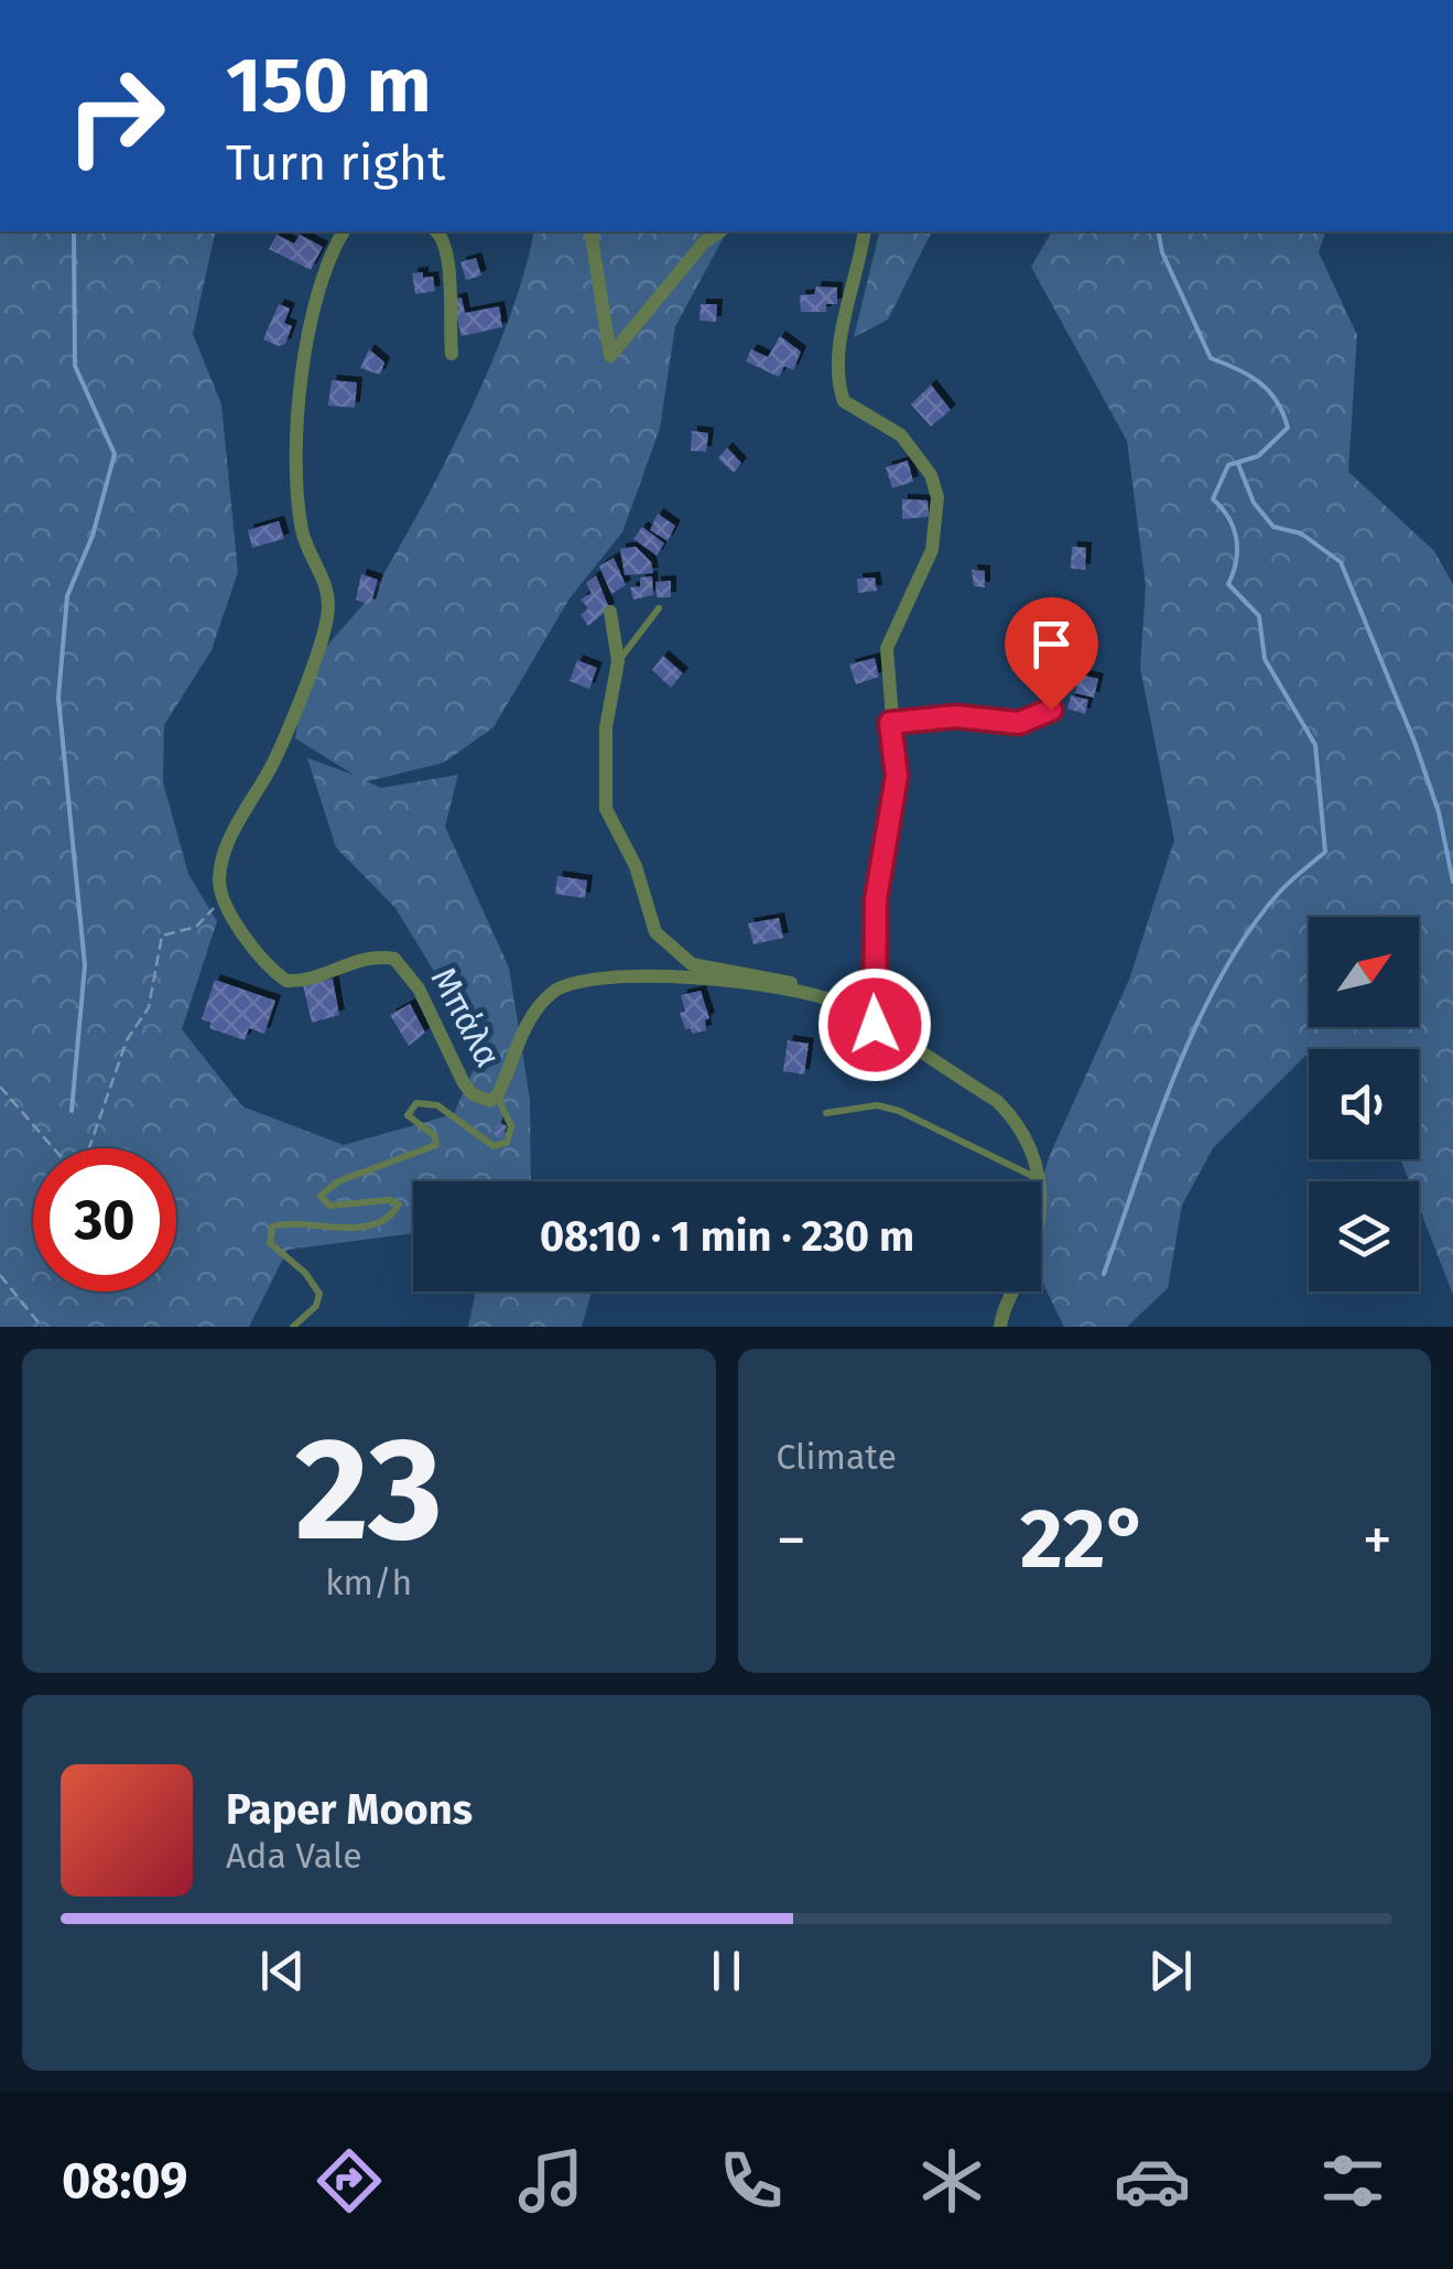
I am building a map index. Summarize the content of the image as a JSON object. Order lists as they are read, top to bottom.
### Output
{
  "streets": {
    "street": ["Μπάλα"]
  },
  "north": "top right",
  "page": {
    "turn": ["150 m", "Turn right"],
    "limit": "30",
    "trip": "08:10 · 1 min · 230 m",
    "tile": [
      ["23", "km/h"],
      "Climate"
    ],
    "heat": ["−", "22°", "+"],
    "song": ["Paper Moons", "Ada Vale"],
    "tabs": "08:09"
  }
}
